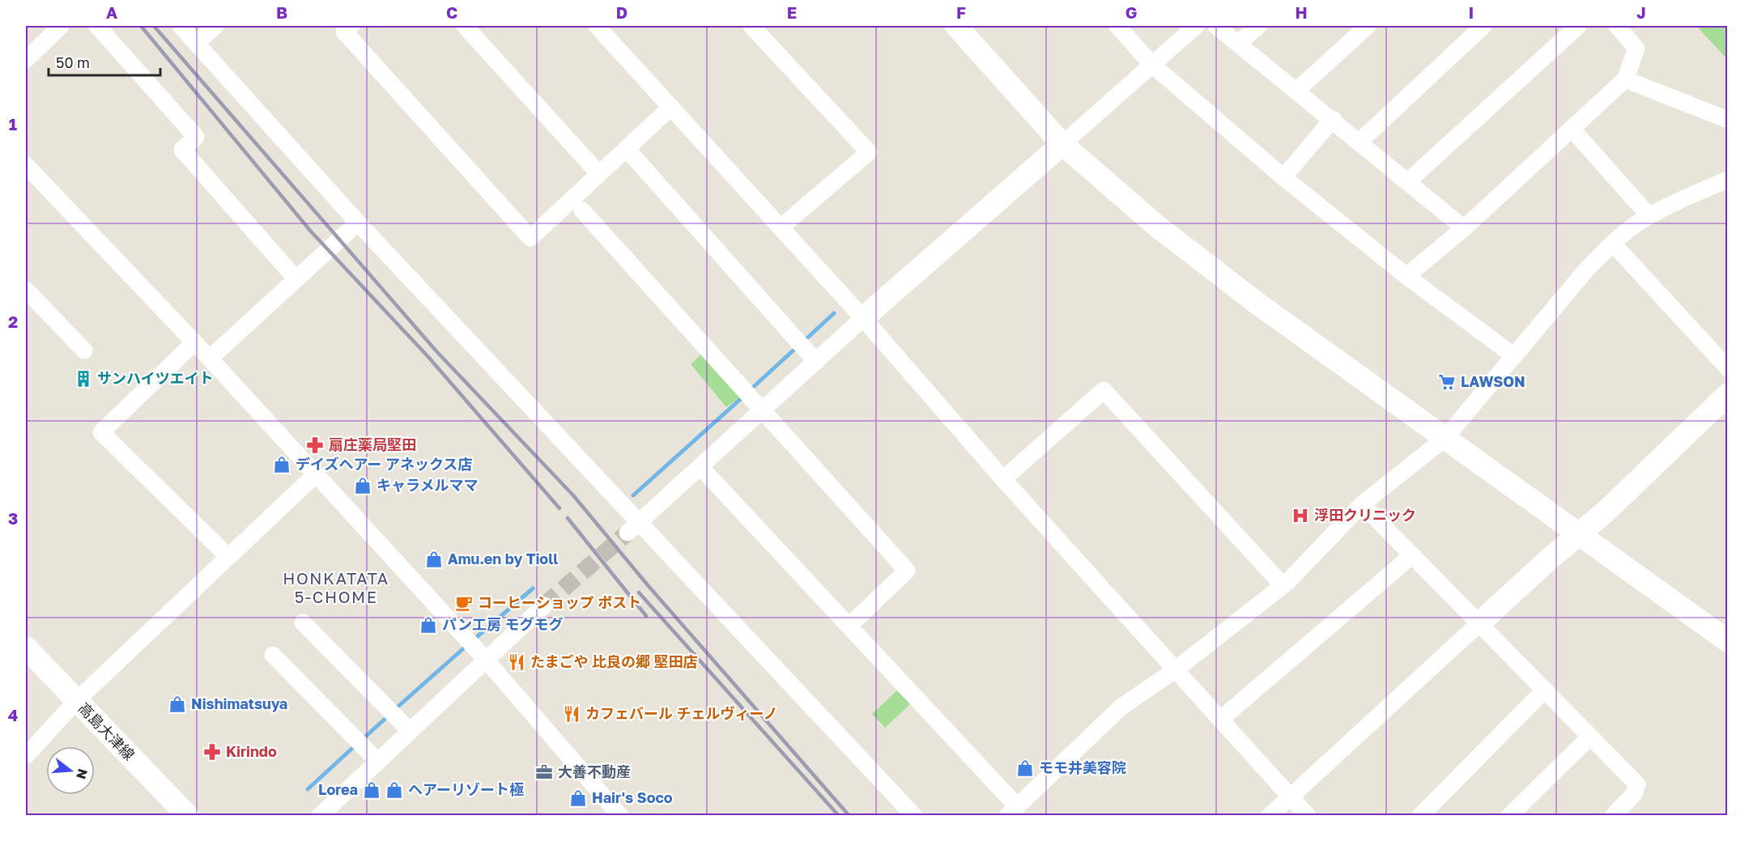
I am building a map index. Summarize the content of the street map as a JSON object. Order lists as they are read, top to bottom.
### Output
{
  "streets": {
    "street": ["高島大津線"]
  },
  "districts": ["HONKATATA 5-CHOME"],
  "places": {
    "building": ["サンハイツエイト"],
    "supermarket": ["LAWSON"],
    "pharmacy": ["扇庄薬局堅田", "Kirindo"],
    "shop": [
      "デイズヘアー アネックス店",
      "キャラメルママ",
      "Amu.en by Tioll",
      "パン工房 モグモグ",
      "Nishimatsuya",
      "モモ井美容院",
      "Lorea",
      "ヘアーリゾート極",
      "Hair's Soco"
    ],
    "hospital": ["浮田クリニック"],
    "cafe": ["コーヒーショップ ポスト"],
    "restaurant": ["たまごや 比良の郷 堅田店", "カフェバール チェルヴィーノ"],
    "office": ["大善不動産"]
  },
  "scale_bar": "50 m",
  "north": "right",
  "grid": {
    "columns": [
      "A",
      "B",
      "C",
      "D",
      "E",
      "F",
      "G",
      "H",
      "I",
      "J"
    ],
    "rows": [
      "1",
      "2",
      "3",
      "4"
    ]
  }
}
